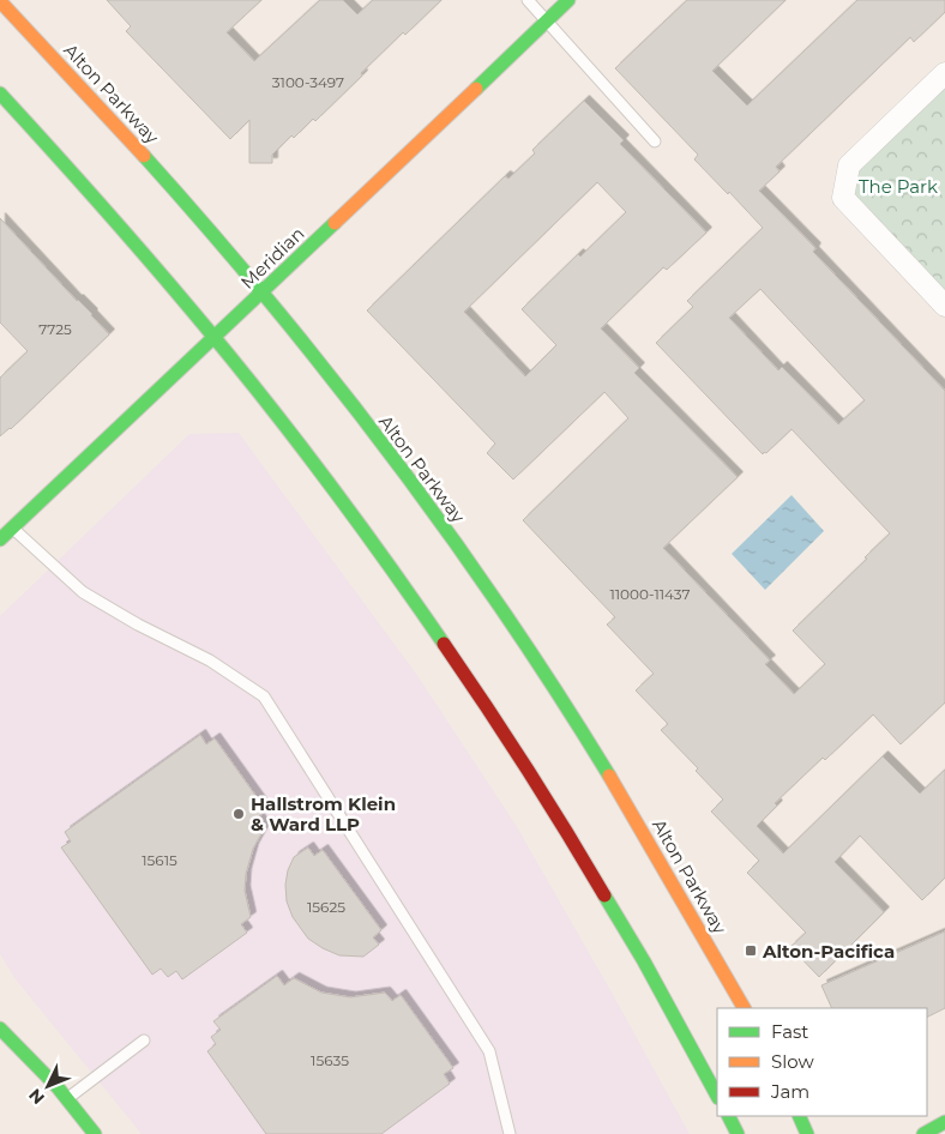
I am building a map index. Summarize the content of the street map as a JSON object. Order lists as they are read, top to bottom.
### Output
{
  "streets": {
    "main road": ["Alton Parkway", "Meridian"]
  },
  "crossings": [
    ["Alton Parkway", "Meridian"]
  ],
  "parks": ["The Park"],
  "places": {
    "other": ["Hallstrom Klein & Ward LLP"],
    "transit": ["Alton-Pacifica"]
  },
  "house_numbers": [
    "3100-3497",
    "7725",
    "11000-11437",
    "15615",
    "15625",
    "15635"
  ],
  "legend": ["Fast", "Slow", "Jam"],
  "north": "bottom left"
}
